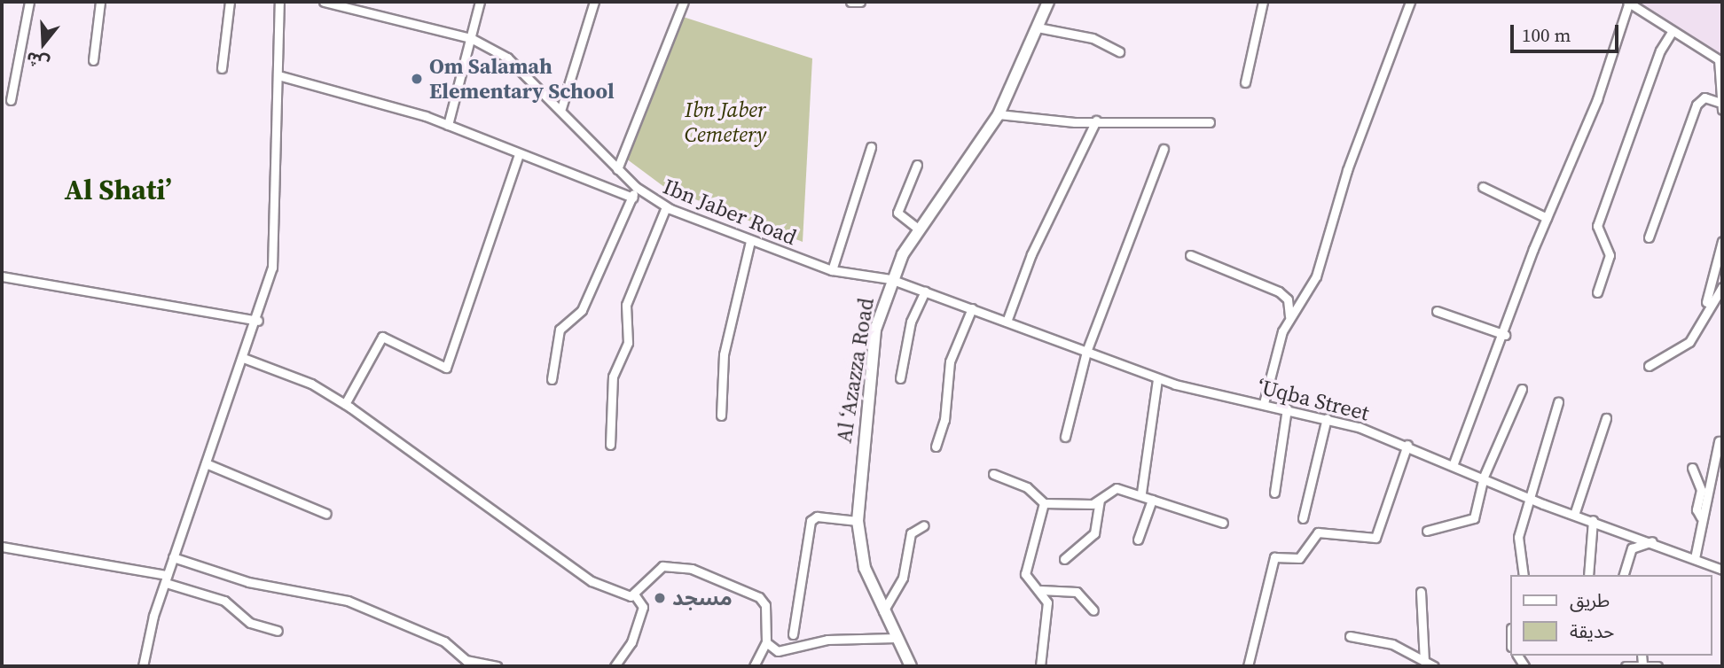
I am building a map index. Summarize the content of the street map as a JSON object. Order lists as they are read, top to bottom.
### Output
{
  "streets": {
    "street": ["Ibn Jaber Road", "Al ‘Azazza Road", "‘Uqba Street"]
  },
  "crossings": [
    ["Ibn Jaber Road", "Al ‘Azazza Road"],
    ["Ibn Jaber Road", "‘Uqba Street"],
    ["Al ‘Azazza Road", "‘Uqba Street"]
  ],
  "districts": ["Al Shati’"],
  "parks": ["Ibn Jaber Cemetery"],
  "places": ["Om Salamah Elementary School", "مسجد"],
  "legend": ["طريق", "حديقة"],
  "scale_bar": "100 m",
  "north": "bottom"
}
